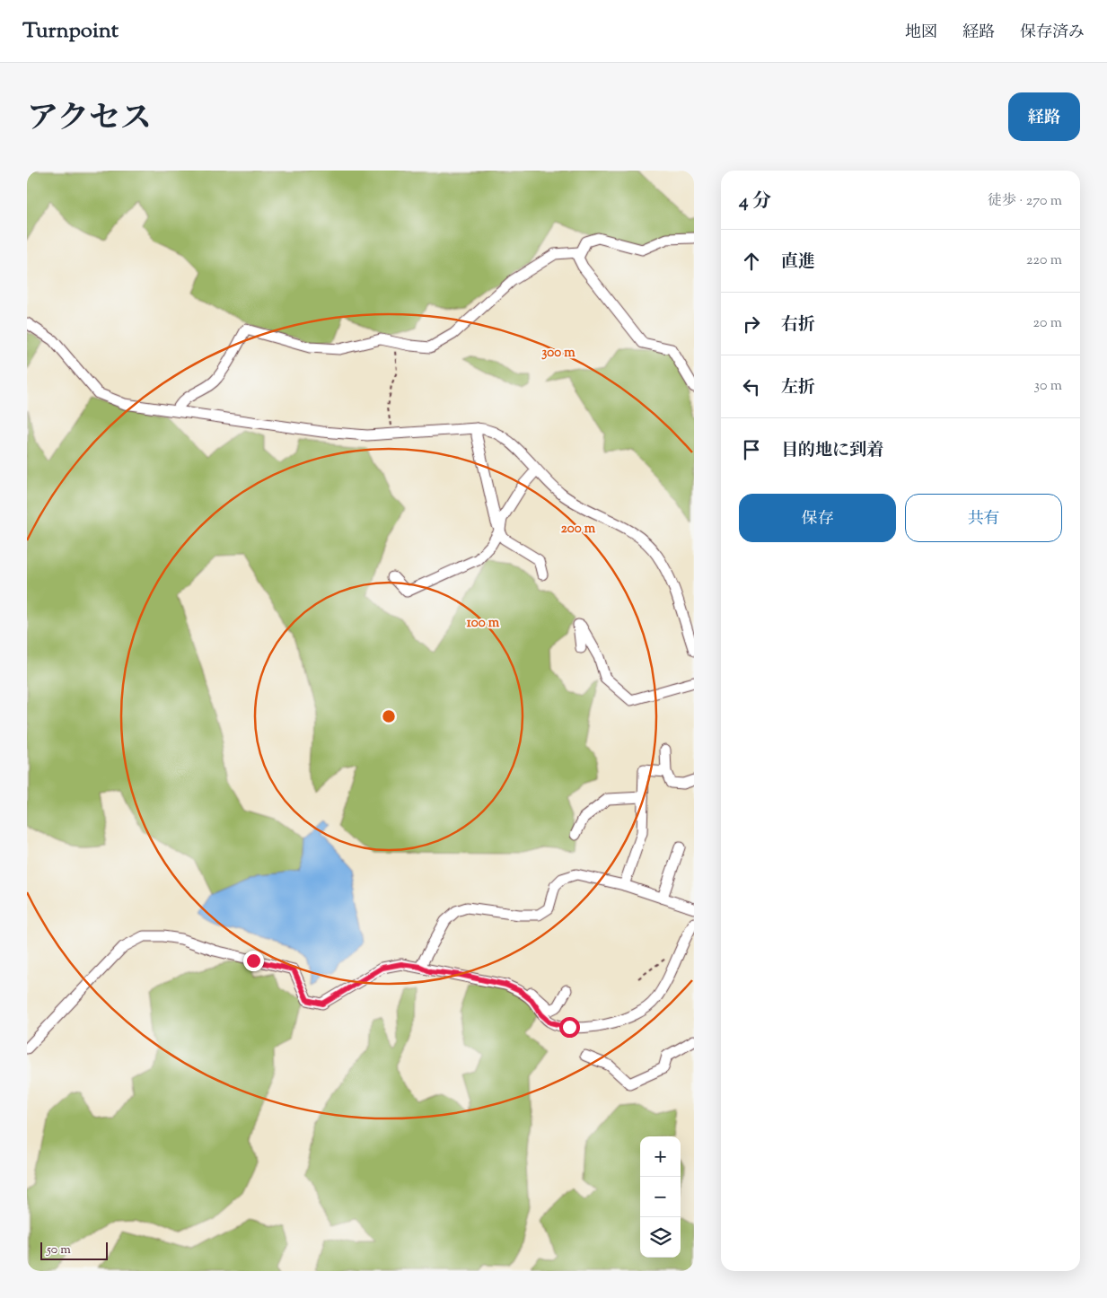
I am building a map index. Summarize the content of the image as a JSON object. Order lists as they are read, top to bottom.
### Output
{
  "scale_bar": "50 m",
  "page": {
    "header": "Turnpoint",
    "nav": ["地図", "経路", "保存済み"],
    "title": "アクセス",
    "buttons": [
      "経路",
      ["保存", "共有"]
    ],
    "heading": ["4 分", "徒歩 · 270 m"],
    "list": [
      ["直進", "220 m"],
      ["右折", "20 m"],
      ["左折", "30 m"],
      "目的地に到着"
    ],
    "map_buttons": ["+", "−"],
    "scale": "50 m"
  },
  "rings": ["300 m", "200 m", "100 m"]
}
